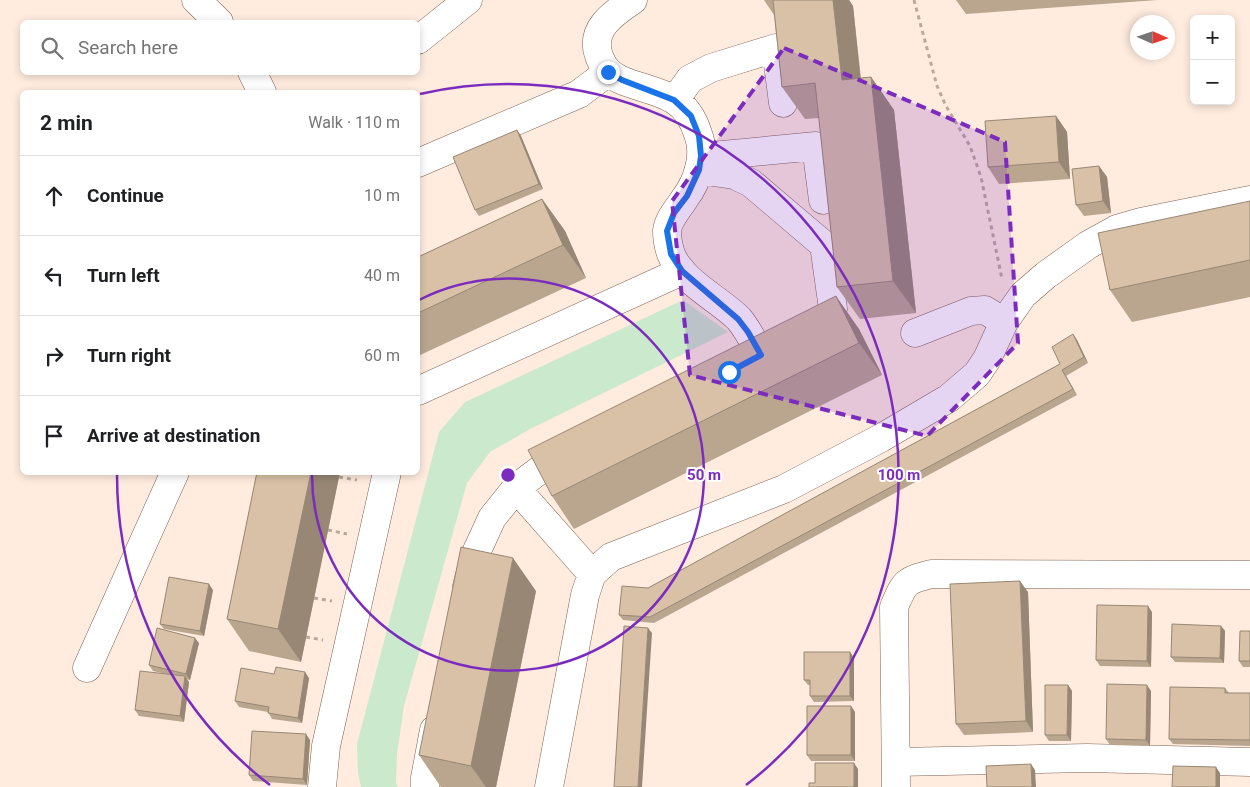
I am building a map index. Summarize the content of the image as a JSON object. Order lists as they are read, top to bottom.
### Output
{
  "north": "right",
  "page": {
    "map_buttons": ["+", "−"],
    "search": "Search here",
    "heading": ["2 min", "Walk · 110 m"],
    "list": [
      ["Continue", "10 m"],
      ["Turn left", "40 m"],
      ["Turn right", "60 m"],
      "Arrive at destination"
    ]
  },
  "rings": ["50 m", "100 m"]
}
